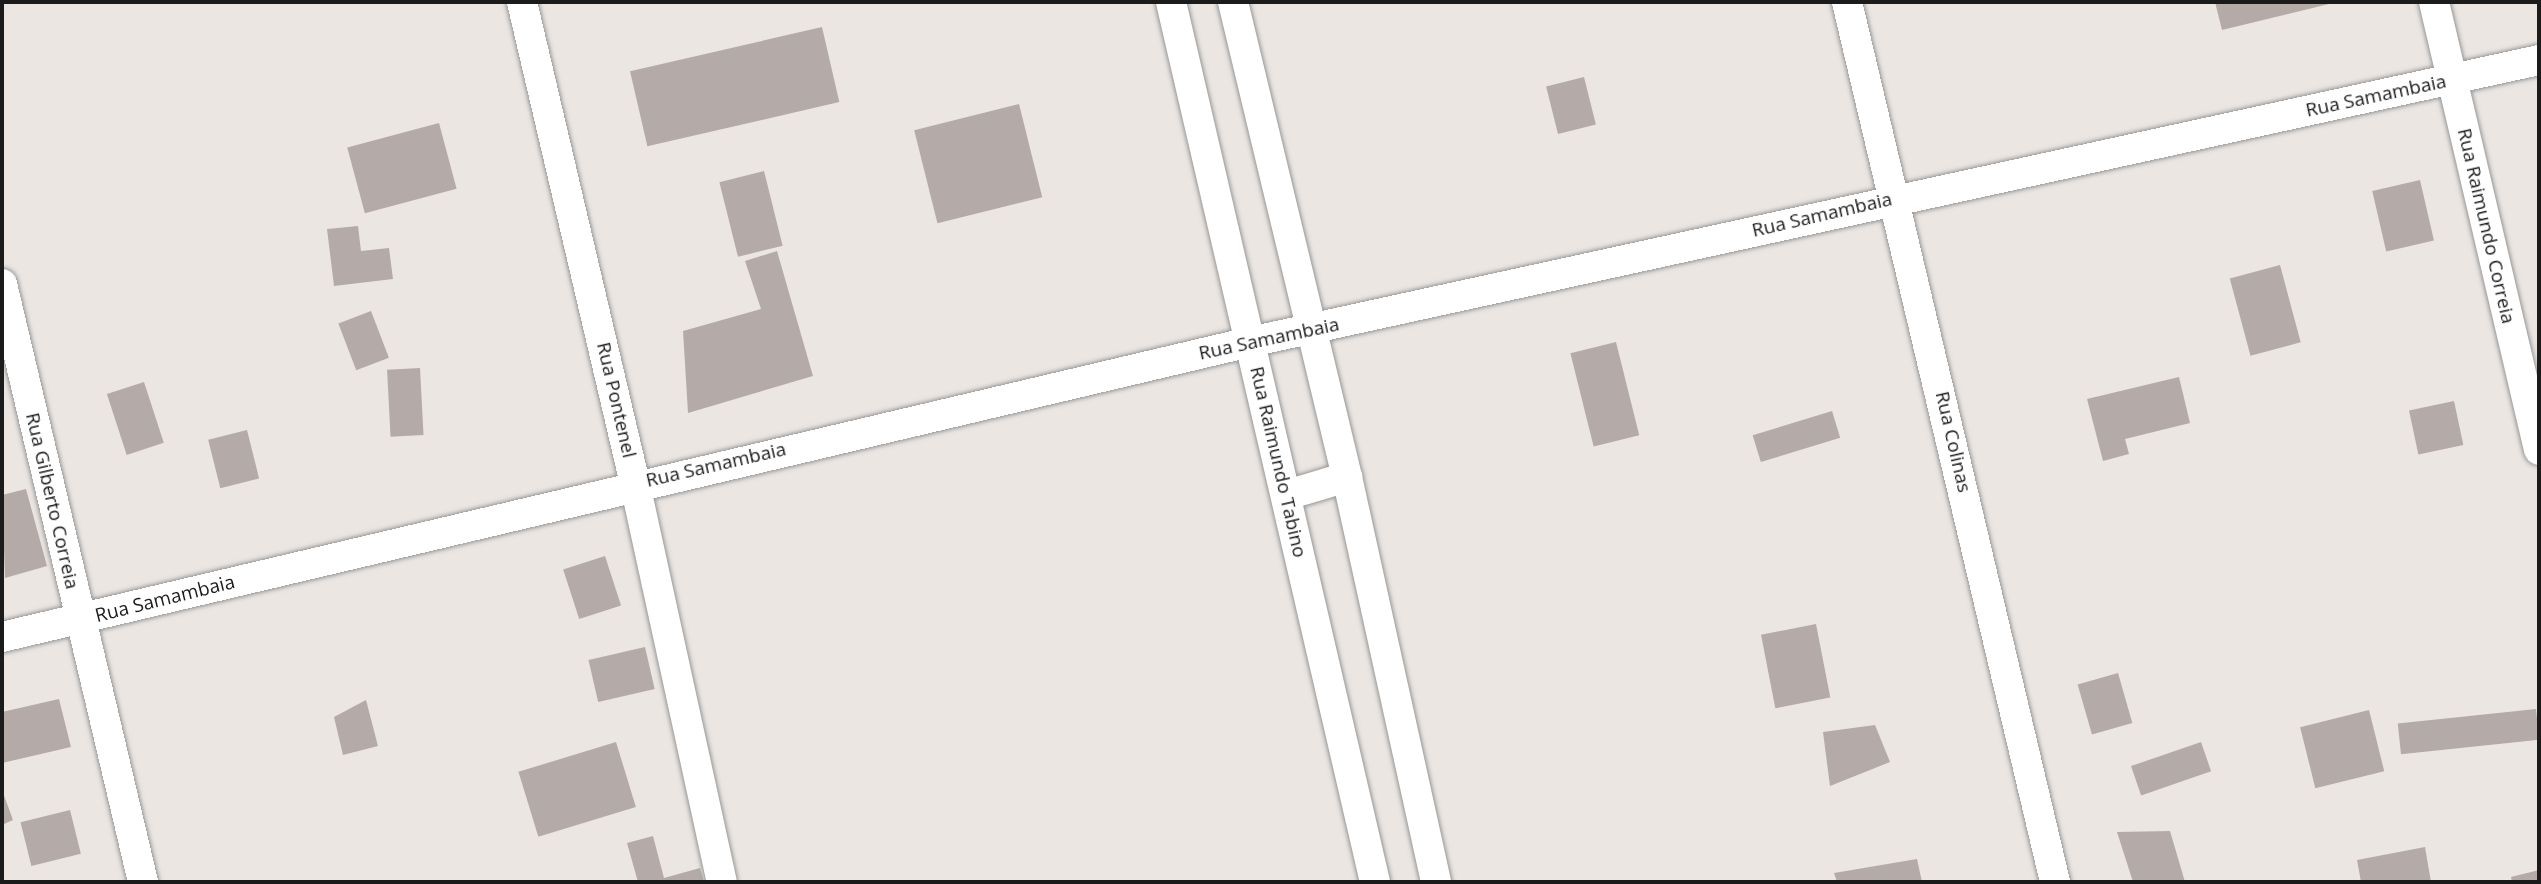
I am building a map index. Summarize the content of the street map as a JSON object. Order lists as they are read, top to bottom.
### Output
{
  "streets": {
    "street": [
      "Rua Samambaia",
      "Rua Raimundo Correia",
      "Rua Pontenel",
      "Rua Colinas",
      "Rua Raimundo Tabino",
      "Rua Gilberto Correia"
    ]
  },
  "crossings": [
    ["Rua Samambaia", "Rua Raimundo Correia"],
    ["Rua Samambaia", "Rua Pontenel"],
    ["Rua Samambaia", "Rua Colinas"],
    ["Rua Samambaia", "Rua Raimundo Tabino"],
    ["Rua Samambaia", "Rua Gilberto Correia"]
  ]
}
